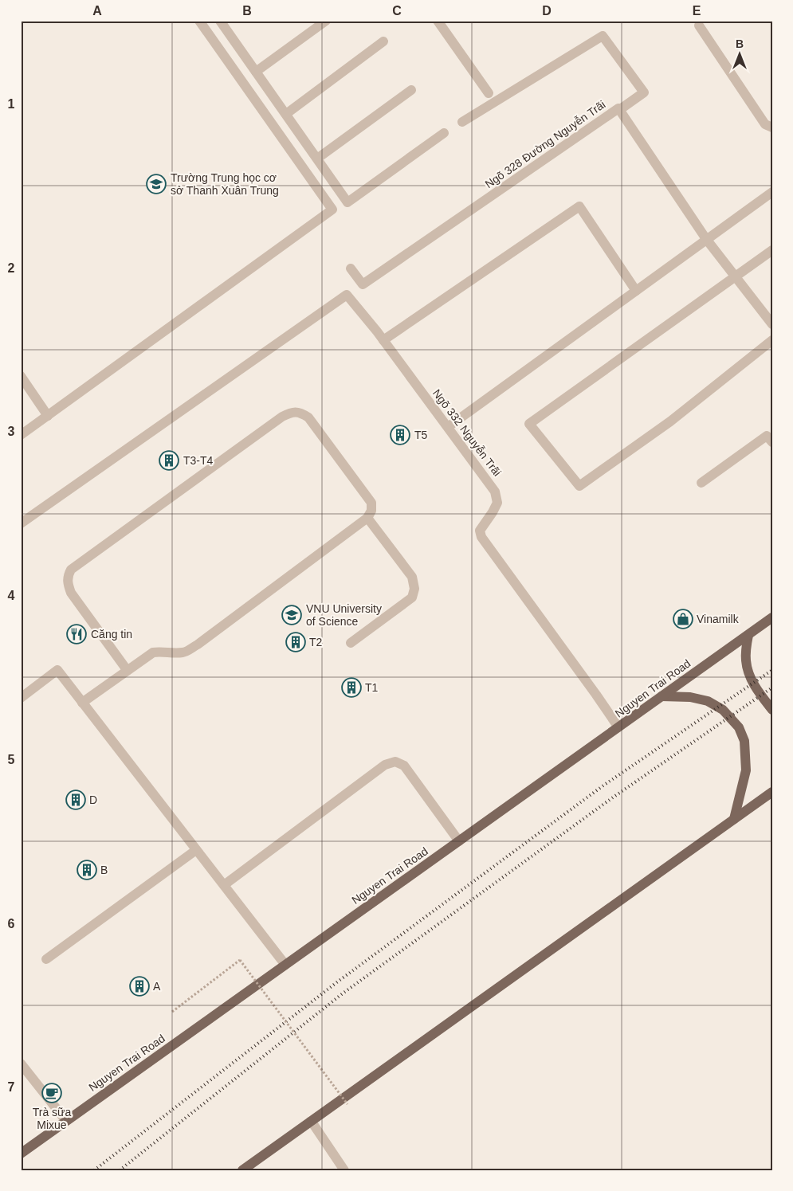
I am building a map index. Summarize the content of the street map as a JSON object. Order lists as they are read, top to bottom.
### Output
{
  "streets": {
    "main road": ["Nguyen Trai Road"],
    "lane": ["Ngõ 328 Đường Nguyễn Trãi", "Ngõ 332 Nguyễn Trãi"]
  },
  "crossings": [
    ["Ngõ 332 Nguyễn Trãi", "Nguyen Trai Road"]
  ],
  "places": {
    "school or university": ["Trường Trung học cơ sở Thanh Xuân Trung", "VNU University of Science"],
    "building": [
      "T5",
      "T3-T4",
      "T2",
      "T1",
      "D",
      "B",
      "A"
    ],
    "shop": ["Vinamilk"],
    "restaurant": ["Căng tin"],
    "cafe": ["Trà sữa Mixue"]
  },
  "north": "top",
  "grid": {
    "columns": [
      "A",
      "B",
      "C",
      "D",
      "E"
    ],
    "rows": [
      "1",
      "2",
      "3",
      "4",
      "5",
      "6",
      "7"
    ]
  }
}
